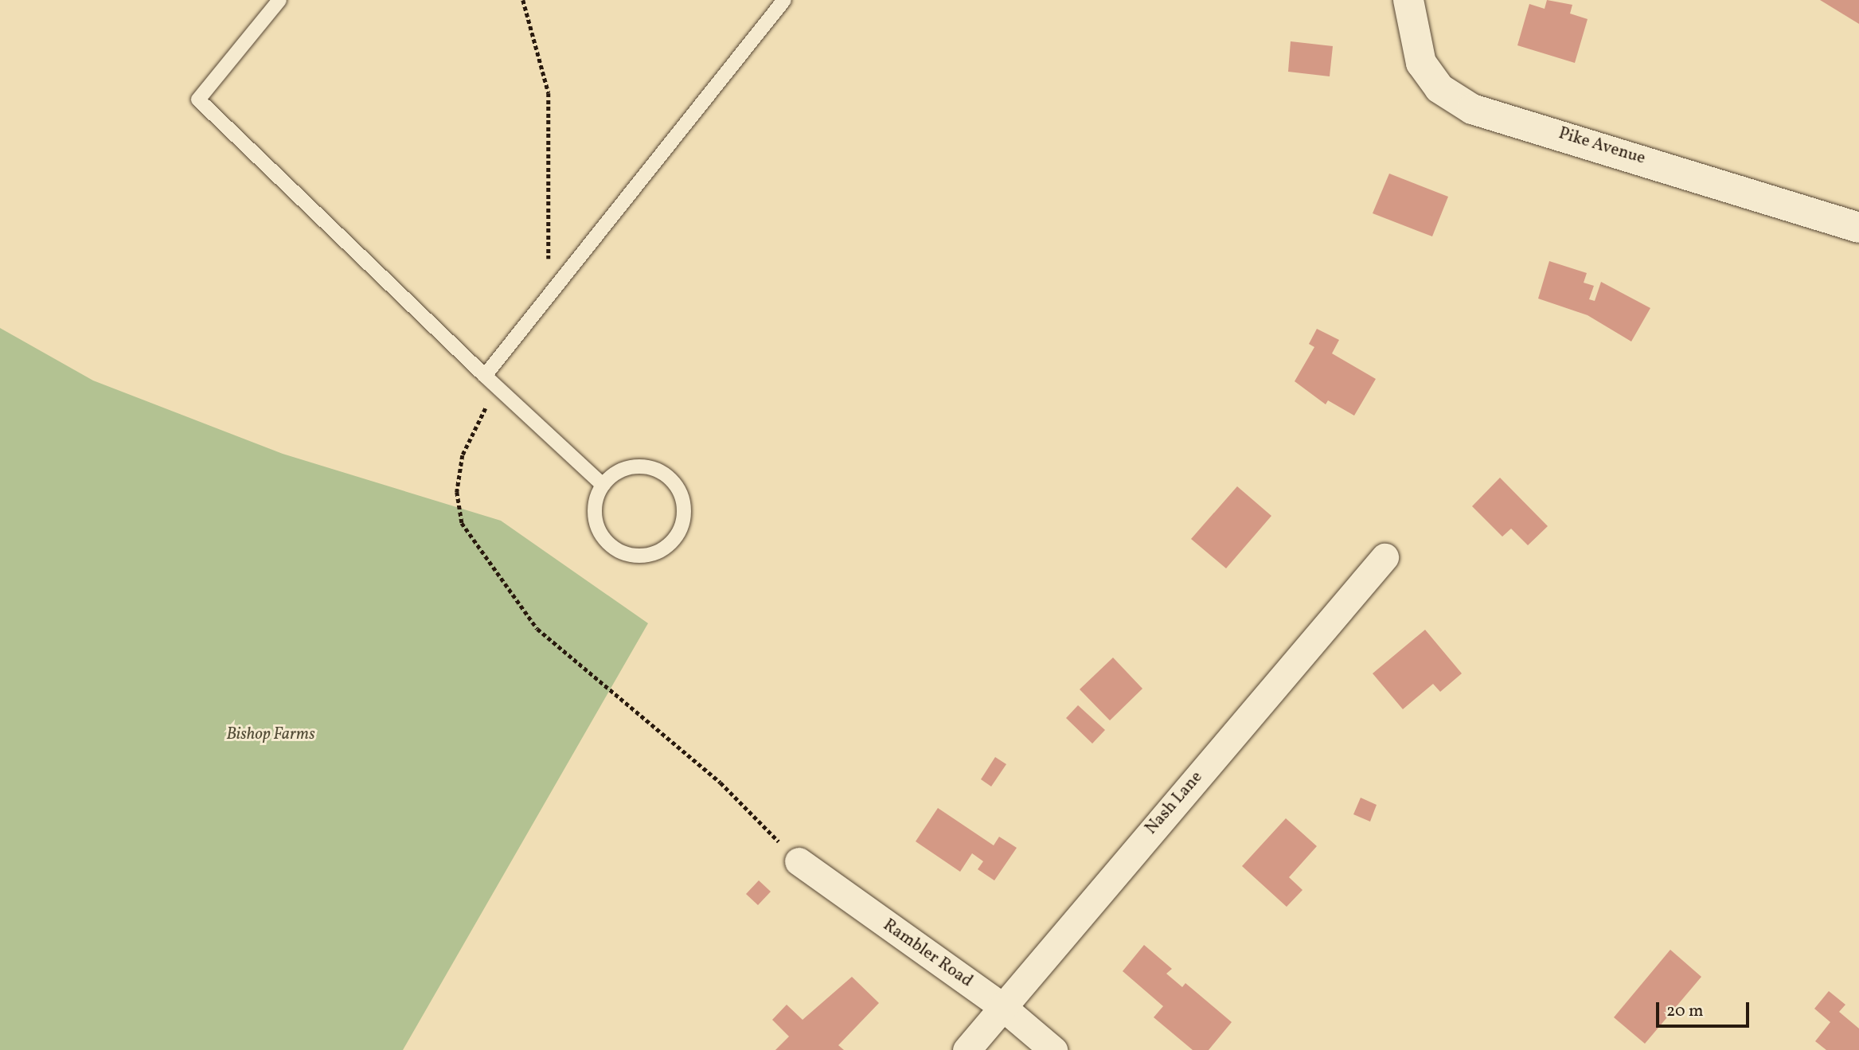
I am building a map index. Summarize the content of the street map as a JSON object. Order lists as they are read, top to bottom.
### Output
{
  "streets": {
    "street": ["Pike Avenue", "Nash Lane", "Rambler Road"]
  },
  "crossings": [
    ["Nash Lane", "Rambler Road"]
  ],
  "parks": ["Bishop Farms"],
  "scale_bar": "20 m"
}
